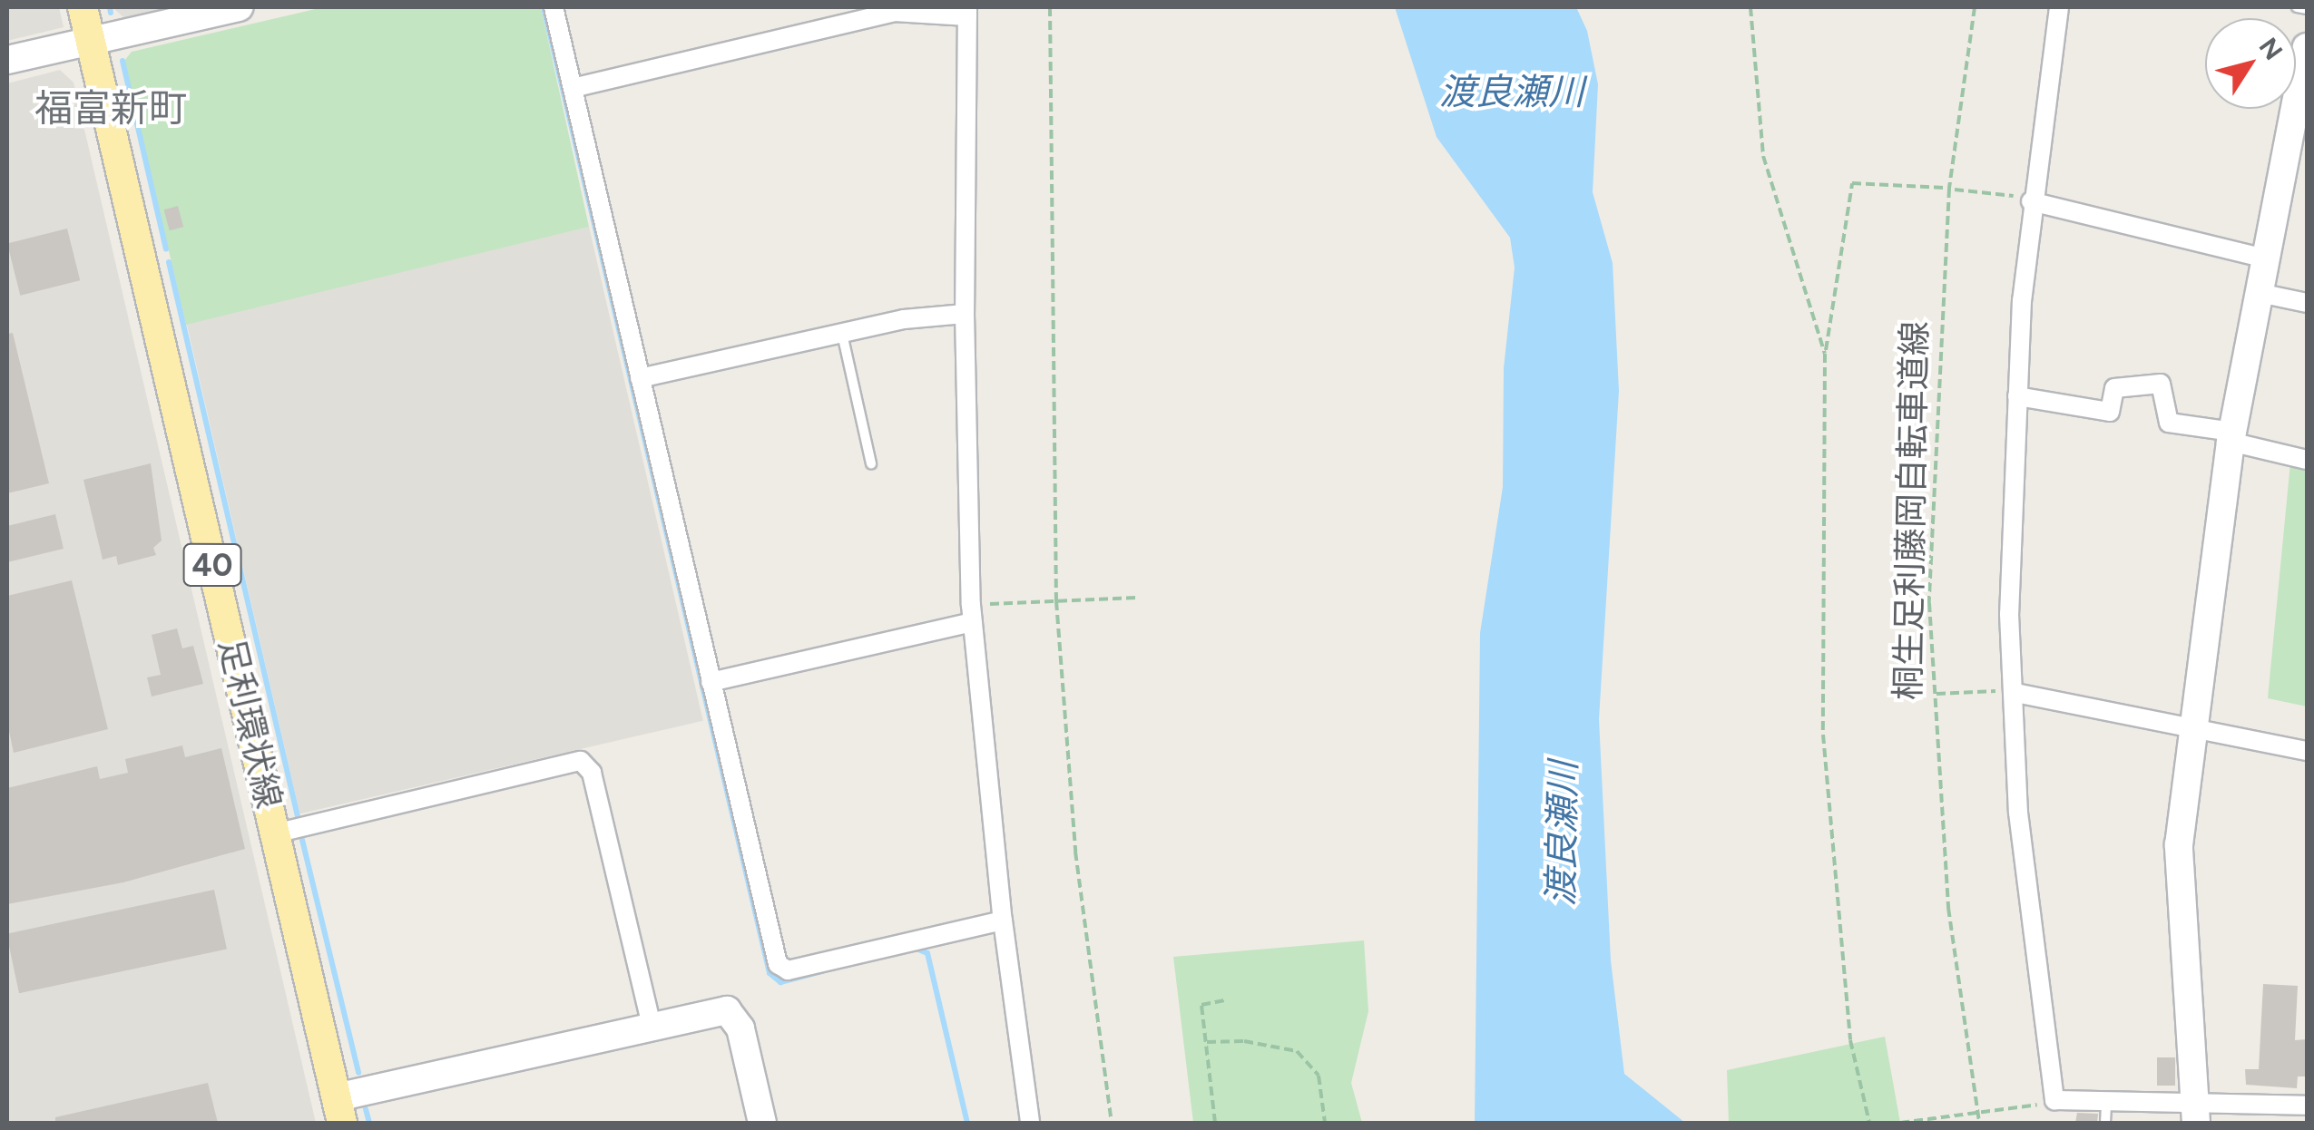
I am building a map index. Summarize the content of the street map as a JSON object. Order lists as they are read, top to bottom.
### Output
{
  "streets": {
    "main road": ["40", "足利環状線"],
    "path": ["桐生足利藤岡自転車道線"]
  },
  "districts": ["福富新町"],
  "water": ["渡良瀬川"],
  "north": "top right"
}
